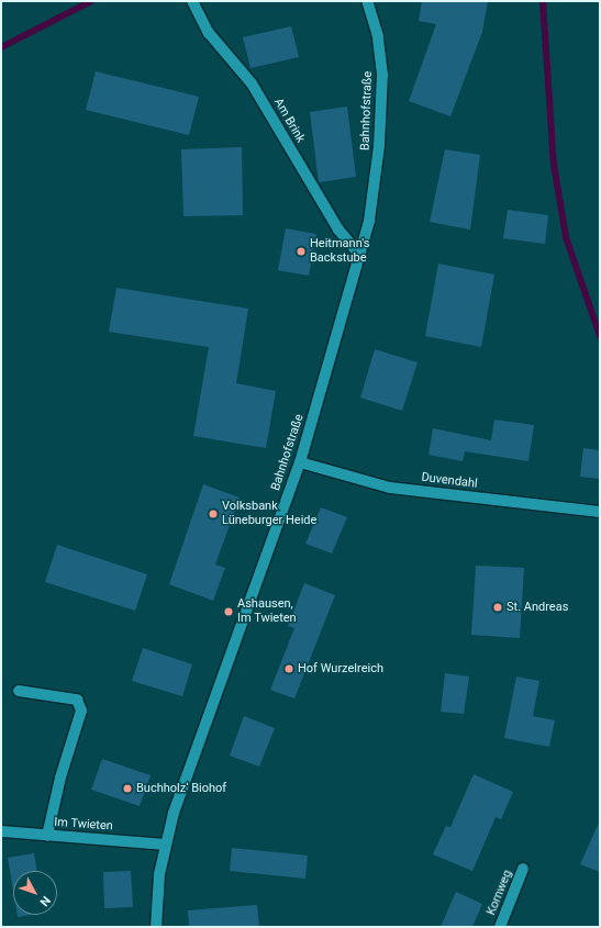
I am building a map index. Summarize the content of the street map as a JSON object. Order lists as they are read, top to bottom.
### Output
{
  "streets": {
    "street": [
      "Bahnhofstraße",
      "Am Brink",
      "Duvendahl",
      "Im Twieten",
      "Kornweg"
    ]
  },
  "crossings": [
    ["Bahnhofstraße", "Am Brink"],
    ["Bahnhofstraße", "Duvendahl"],
    ["Bahnhofstraße", "Im Twieten"]
  ],
  "places": [
    "Heitmann's Backstube",
    "Volksbank Lüneburger Heide",
    "St. Andreas",
    "Ashausen, Im Twieten",
    "Hof Wurzelreich",
    "Buchholz‘ Biohof"
  ],
  "north": "bottom right"
}
